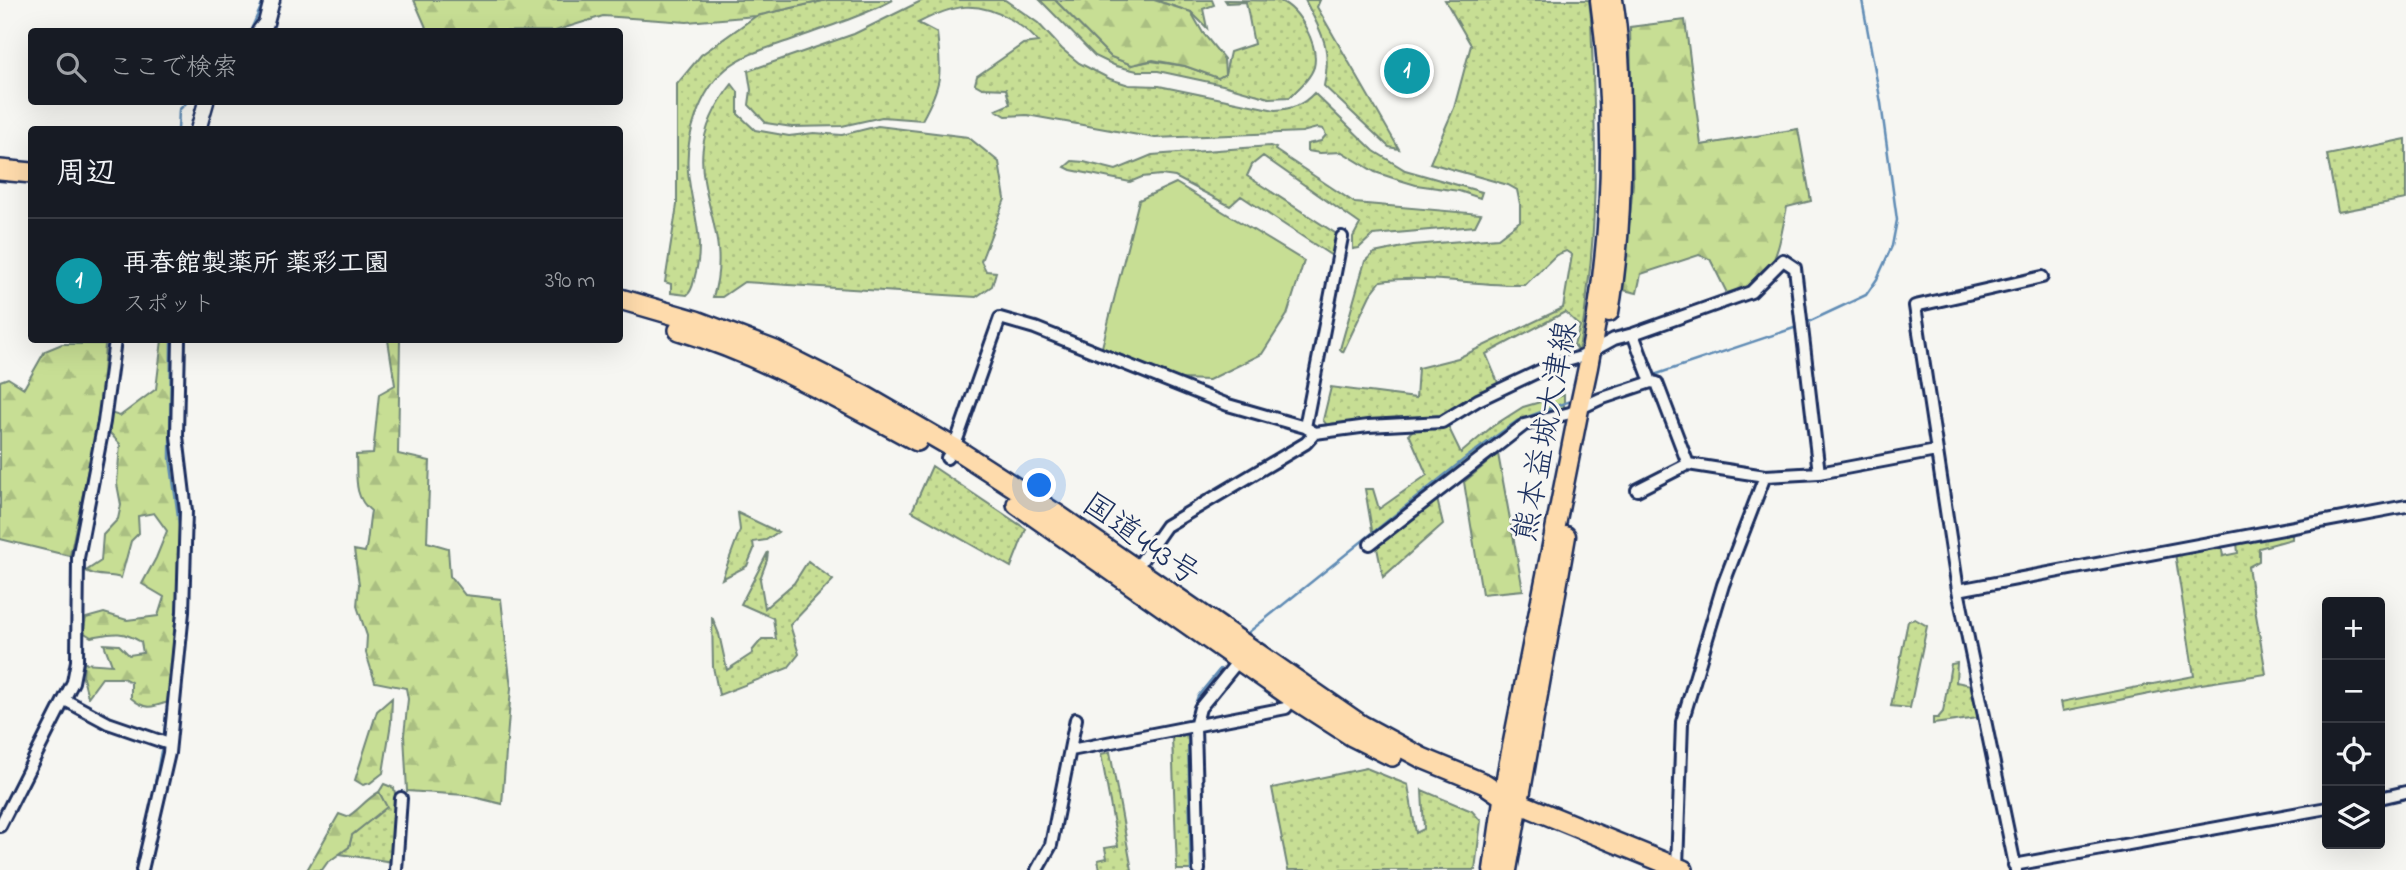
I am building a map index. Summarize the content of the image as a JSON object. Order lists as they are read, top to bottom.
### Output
{
  "streets": {
    "highway": ["国道443号"],
    "main road": ["熊本益城大津線"]
  },
  "crossings": [
    ["熊本益城大津線", "国道443号"]
  ],
  "page": {
    "search": "ここで検索",
    "pins": "1",
    "heading": "周辺",
    "list": [
      {
        "mark": "1",
        "name": "再春館製薬所 薬彩工園",
        "note": "スポット",
        "value": "390 m"
      }
    ],
    "map_buttons": ["+", "−"]
  }
}
